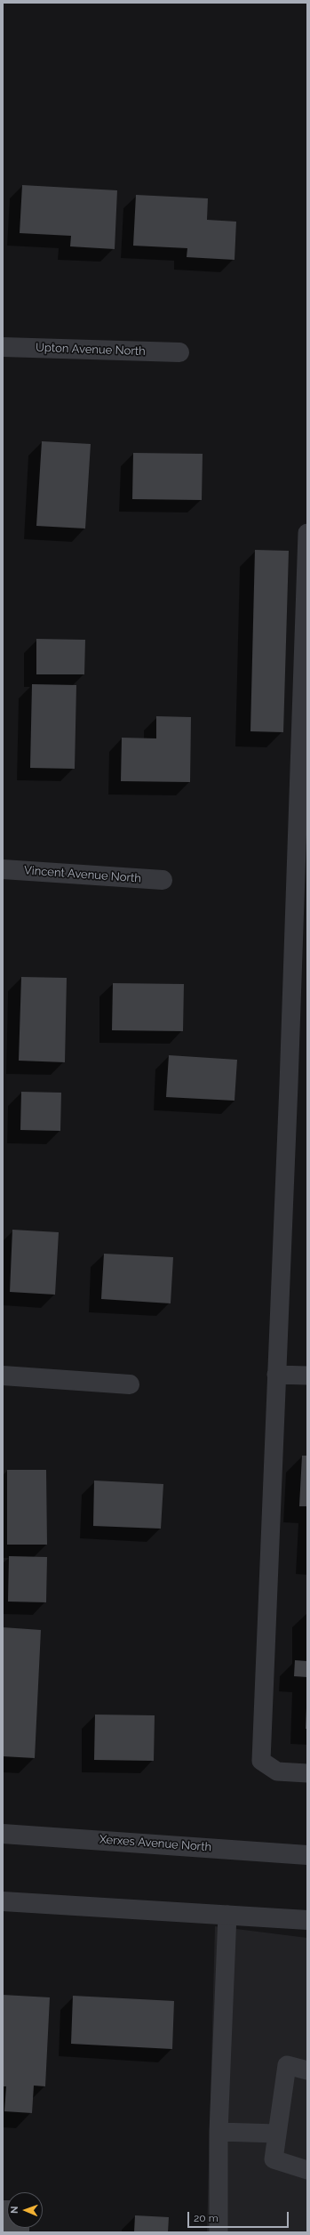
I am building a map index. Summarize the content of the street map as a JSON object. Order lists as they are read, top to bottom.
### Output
{
  "streets": {
    "street": ["Upton Avenue North", "Vincent Avenue North", "Xerxes Avenue North"]
  },
  "scale_bar": "20 m",
  "north": "left"
}
